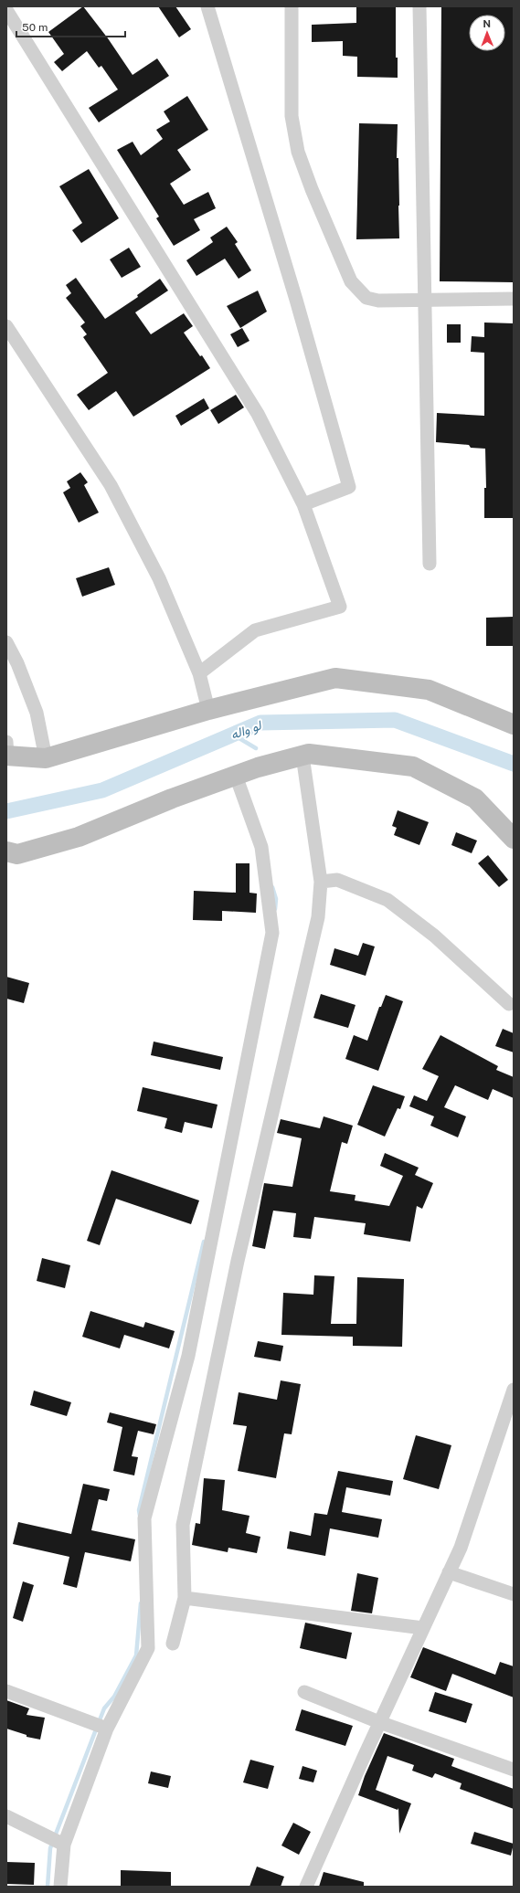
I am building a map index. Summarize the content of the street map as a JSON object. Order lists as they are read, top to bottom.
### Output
{
  "water": ["لو واله"],
  "scale_bar": "50 m",
  "north": "top"
}
